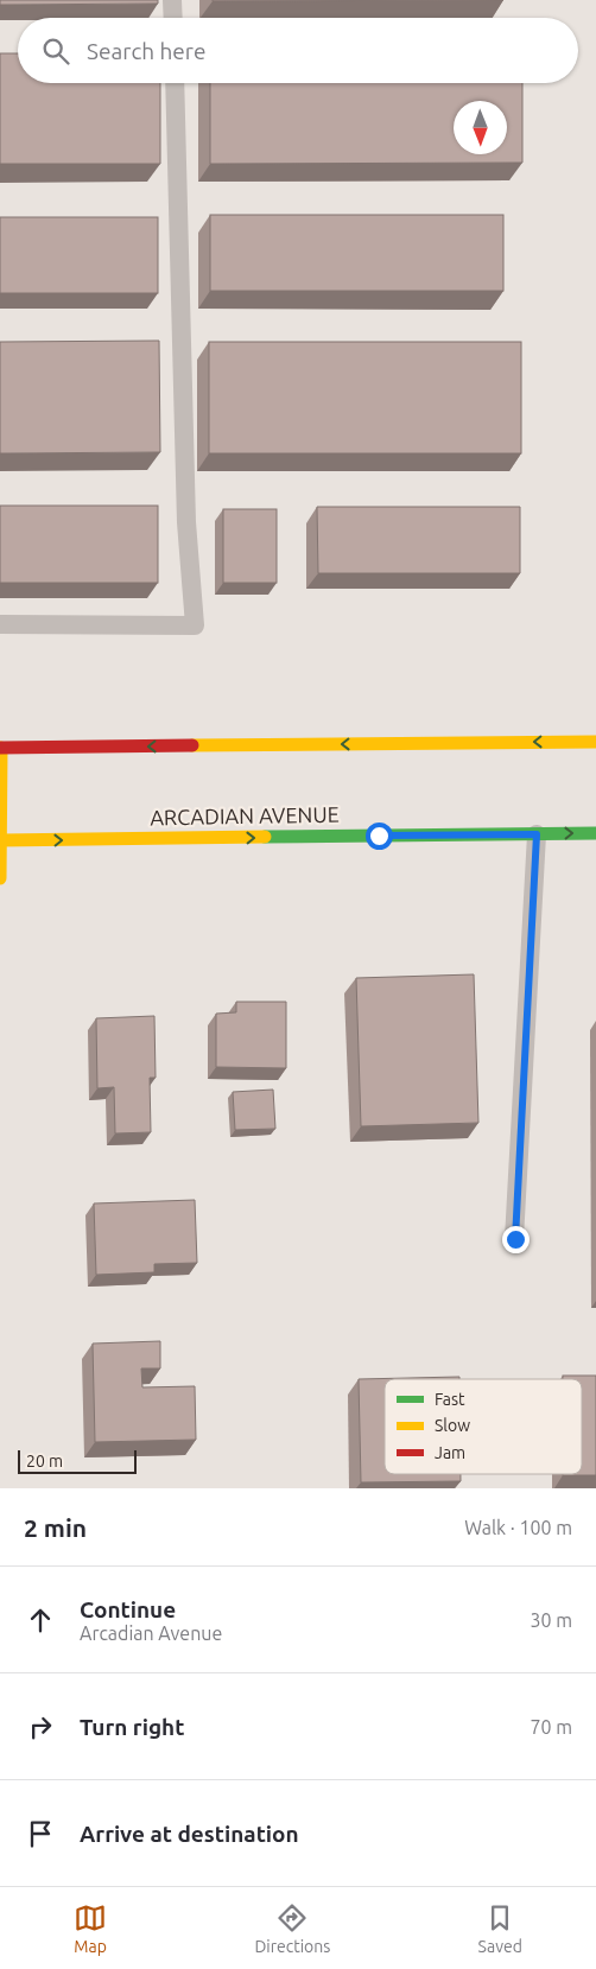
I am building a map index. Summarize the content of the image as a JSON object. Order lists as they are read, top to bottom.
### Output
{
  "streets": {
    "main road": ["ARCADIAN AVENUE"]
  },
  "legend": ["Fast", "Slow", "Jam"],
  "scale_bar": "20 m",
  "north": "bottom",
  "page": {
    "search": "Search here",
    "scale": "20 m",
    "heading": ["2 min", "Walk · 100 m"],
    "list": [
      ["Continue", "Arcadian Avenue", "30 m"],
      ["Turn right", "70 m"],
      "Arrive at destination"
    ],
    "nav": ["Map", "Directions", "Saved"]
  }
}
